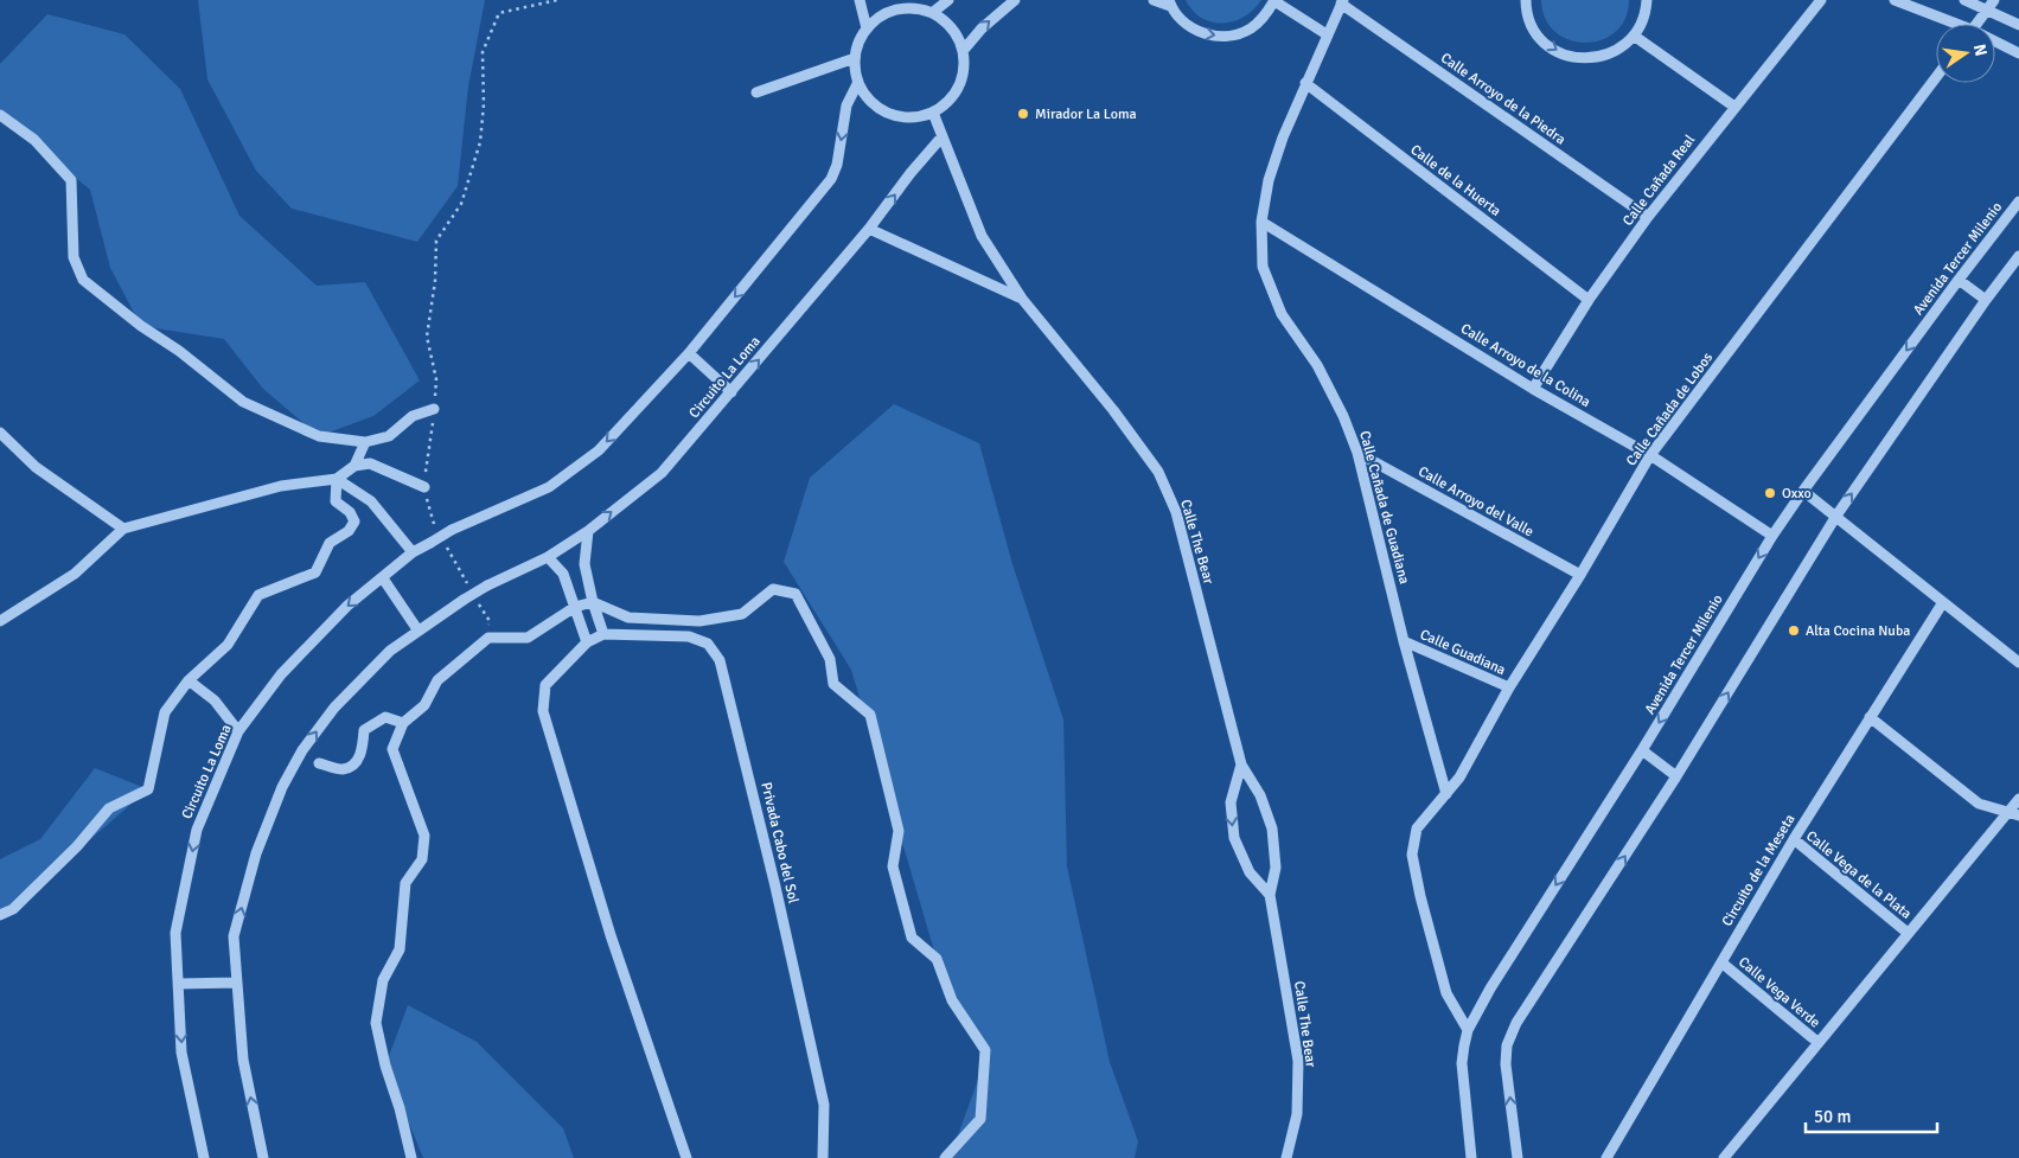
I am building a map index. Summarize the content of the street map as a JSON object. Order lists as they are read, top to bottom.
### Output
{
  "streets": {
    "street": [
      "Calle Arroyo de la Piedra",
      "Calle de la Huerta",
      "Calle Cañada Real",
      "Avenida Tercer Milenio",
      "Calle Arroyo de la Colina",
      "Circuito La Loma",
      "Calle Cañada de Lobos",
      "Calle Arroyo del Valle",
      "Calle Cañada de Guadiana",
      "Calle The Bear",
      "Calle Guadiana",
      "Privada Cabo del Sol",
      "Circuito de la Meseta",
      "Calle Vega de la Plata",
      "Calle Vega Verde"
    ]
  },
  "crossings": [
    ["Calle Arroyo de la Piedra", "Calle Cañada Real"],
    ["Calle Arroyo de la Piedra", "Calle Cañada de Guadiana"],
    ["Calle de la Huerta", "Calle Cañada Real"],
    ["Calle de la Huerta", "Calle Cañada de Guadiana"],
    ["Calle Cañada Real", "Calle Arroyo de la Colina"],
    ["Avenida Tercer Milenio", "Calle Arroyo de la Colina"],
    ["Calle Arroyo de la Colina", "Calle Cañada de Lobos"],
    ["Calle Arroyo de la Colina", "Calle Cañada de Guadiana"],
    ["Circuito La Loma", "Calle The Bear"],
    ["Calle Cañada de Lobos", "Calle Arroyo del Valle"],
    ["Calle Cañada de Lobos", "Calle Cañada de Guadiana"],
    ["Calle Cañada de Lobos", "Calle Guadiana"],
    ["Calle Arroyo del Valle", "Calle Cañada de Guadiana"],
    ["Calle Cañada de Guadiana", "Calle Guadiana"],
    ["Circuito de la Meseta", "Calle Vega de la Plata"],
    ["Circuito de la Meseta", "Calle Vega Verde"]
  ],
  "places": ["Mirador La Loma", "Oxxo", "Alta Cocina Nuba"],
  "scale_bar": "50 m",
  "north": "right"
}
